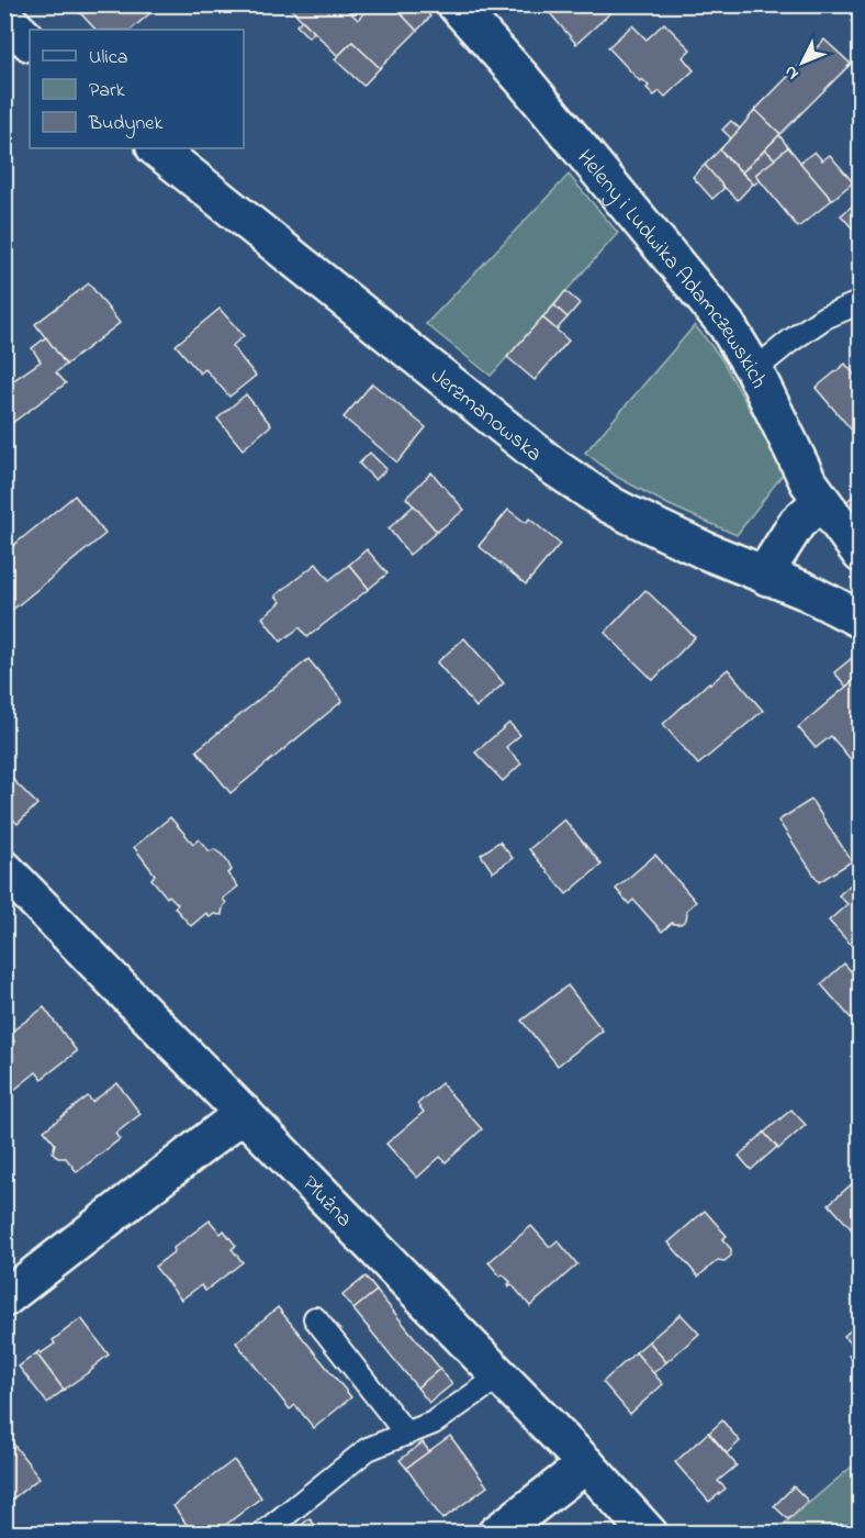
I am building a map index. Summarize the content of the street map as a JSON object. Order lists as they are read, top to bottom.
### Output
{
  "streets": {
    "street": ["Heleny i Ludwika Adamczewskich", "Jerzmanowska", "Płużna"]
  },
  "legend": ["Ulica", "Park", "Budynek"],
  "north": "bottom left"
}
